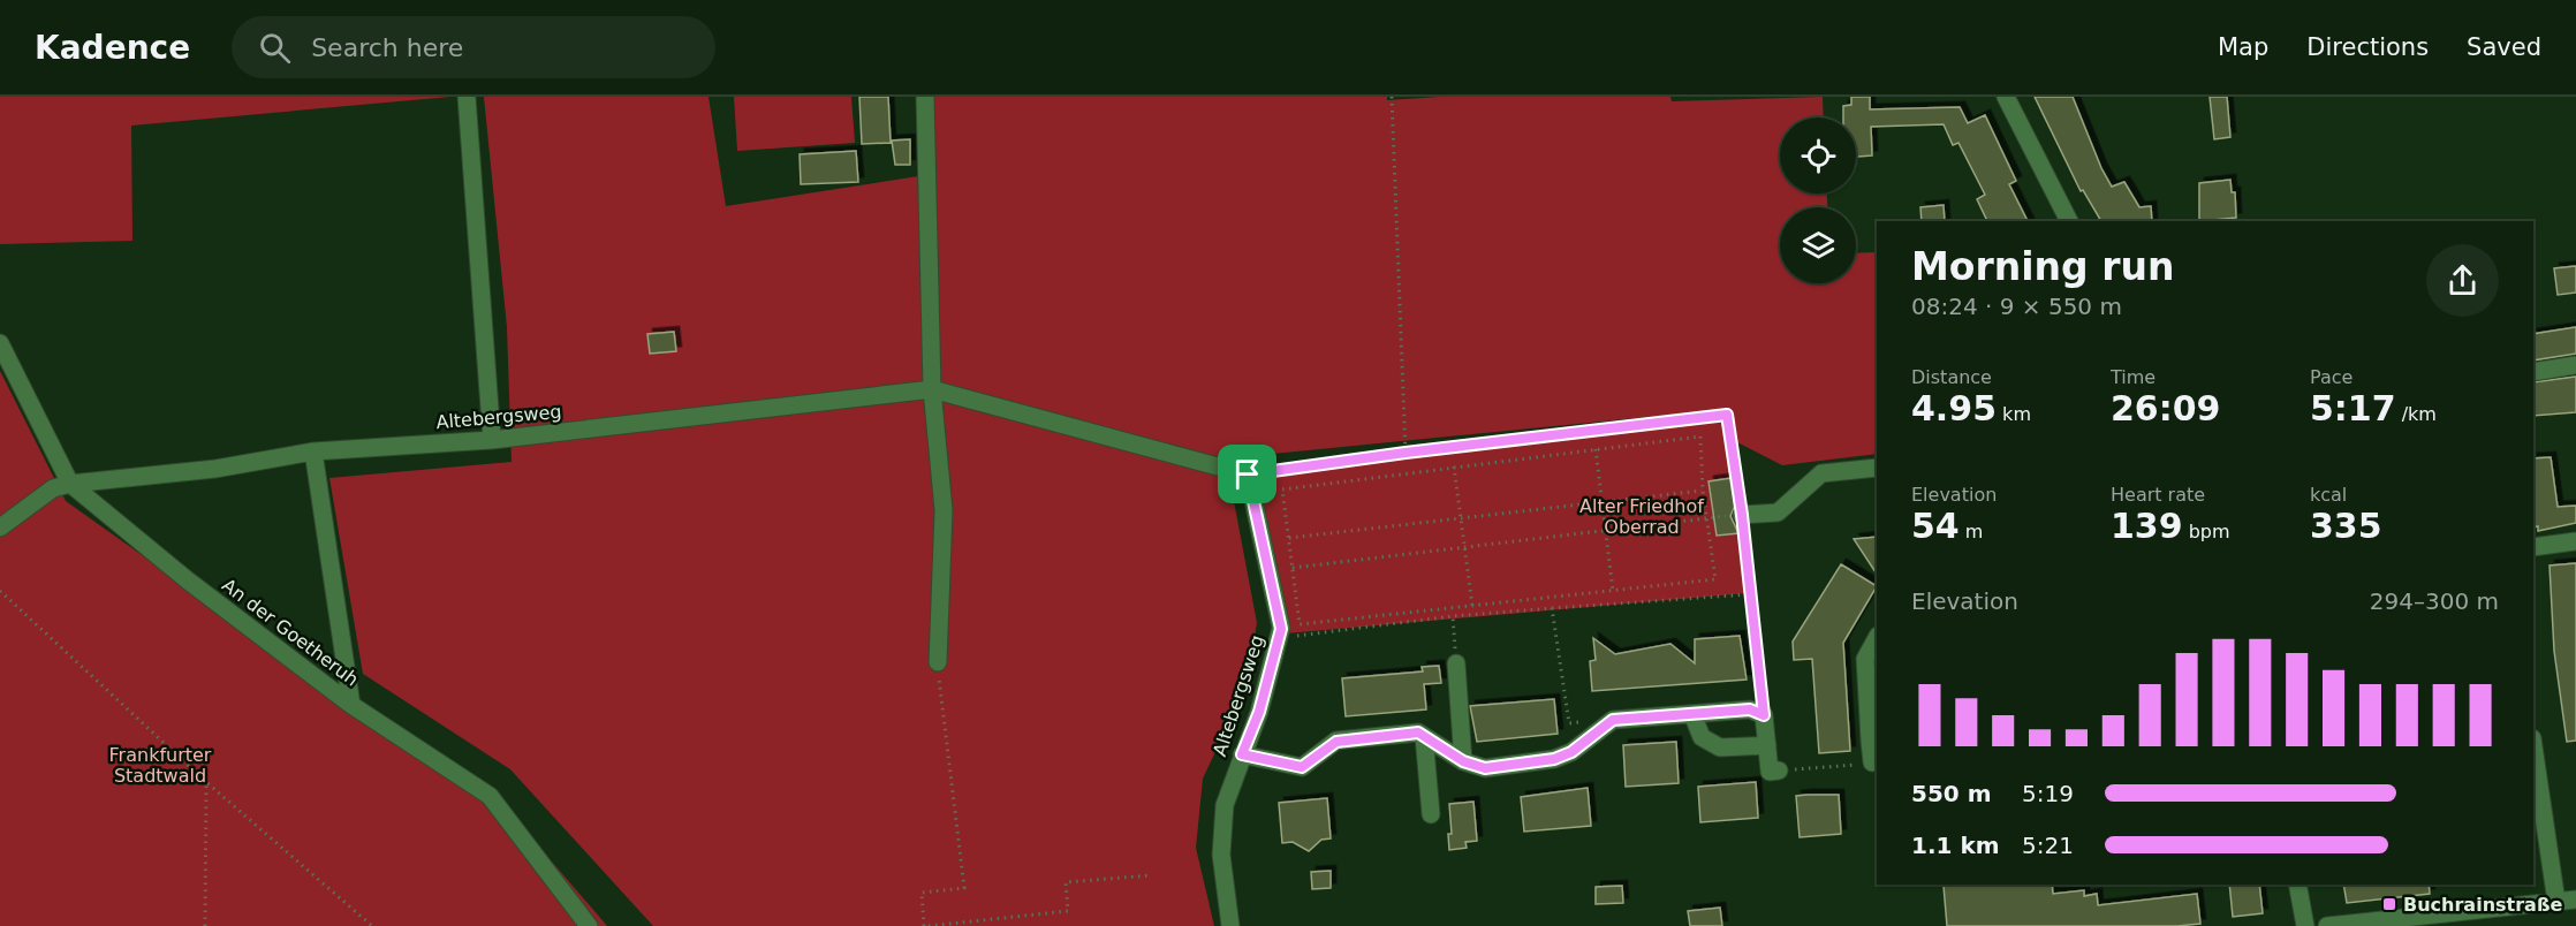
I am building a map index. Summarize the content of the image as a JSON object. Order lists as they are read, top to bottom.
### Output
{
  "streets": {
    "street": ["Altebergsweg", "An der Goetheruh"]
  },
  "crossings": [
    ["Altebergsweg", "An der Goetheruh"]
  ],
  "parks": ["Alter Friedhof Oberrad", "Frankfurter Stadtwald"],
  "places": {
    "transit": ["Buchrainstraße"]
  },
  "page": {
    "header": "Kadence",
    "search": "Search here",
    "nav": ["Map", "Directions", "Saved"],
    "heading": ["Morning run", "08:24 · 9 × 550 m"],
    "stats": [
      ["Distance", "4.95 km"],
      ["Time", "26:09"],
      ["Pace", "5:17 /km"],
      ["Elevation", "54 m"],
      ["Heart rate", "139 bpm"],
      ["kcal", "335"]
    ],
    "chart": ["Elevation", "294–300 m"],
    "list": [
      {
        "name": "550 m",
        "note": "5:19"
      },
      {
        "name": "1.1 km",
        "note": "5:21"
      }
    ]
  }
}
